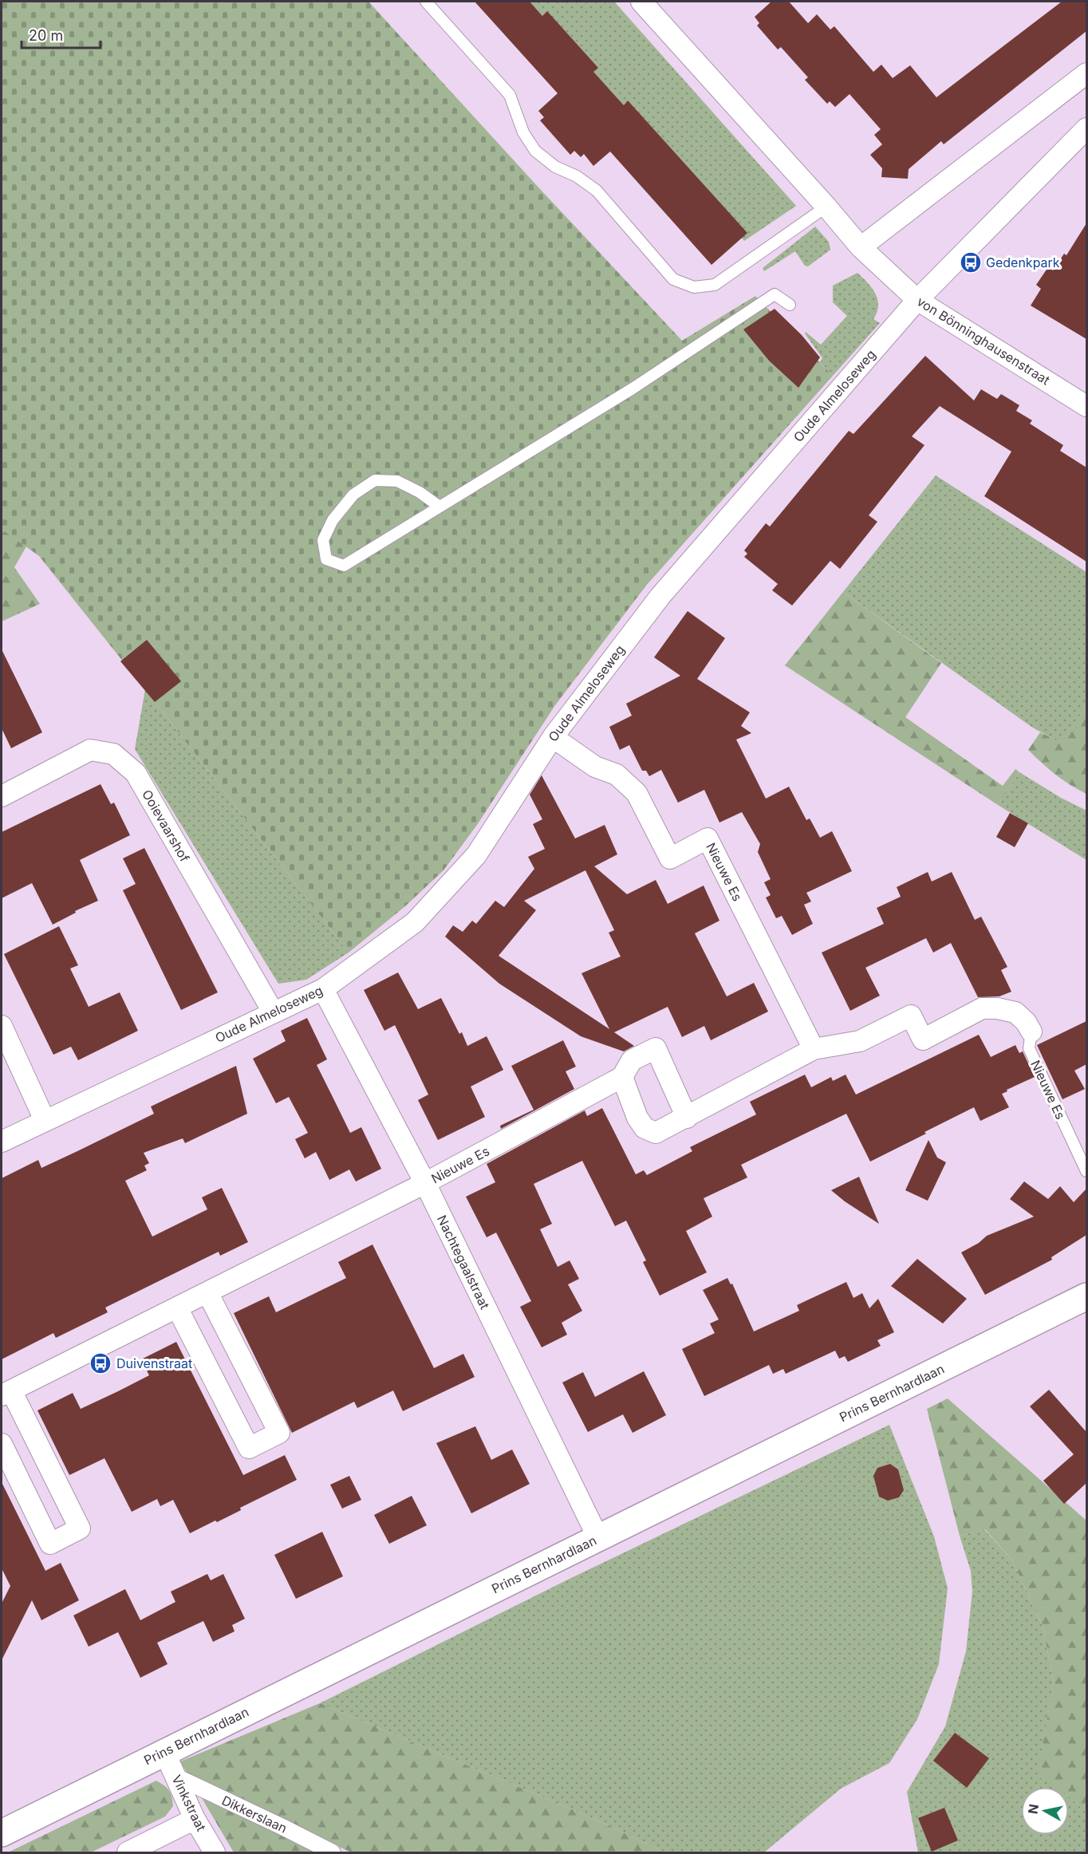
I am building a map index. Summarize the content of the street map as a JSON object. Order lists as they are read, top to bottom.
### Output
{
  "streets": {
    "street": [
      "von Bönninghausenstraat",
      "Oude Almeloseweg",
      "Ooievaarshof",
      "Nieuwe Es",
      "Nachtegaalstraat",
      "Prins Bernhardlaan",
      "Vinkstraat",
      "Dikkerslaan"
    ]
  },
  "crossings": [
    ["von Bönninghausenstraat", "Oude Almeloseweg"],
    ["Oude Almeloseweg", "Ooievaarshof"],
    ["Oude Almeloseweg", "Nieuwe Es"],
    ["Oude Almeloseweg", "Nachtegaalstraat"],
    ["Nieuwe Es", "Nachtegaalstraat"],
    ["Nachtegaalstraat", "Prins Bernhardlaan"],
    ["Prins Bernhardlaan", "Vinkstraat"],
    ["Vinkstraat", "Dikkerslaan"]
  ],
  "places": {
    "bus stop": ["Gedenkpark", "Duivenstraat"]
  },
  "scale_bar": "20 m",
  "north": "left"
}
